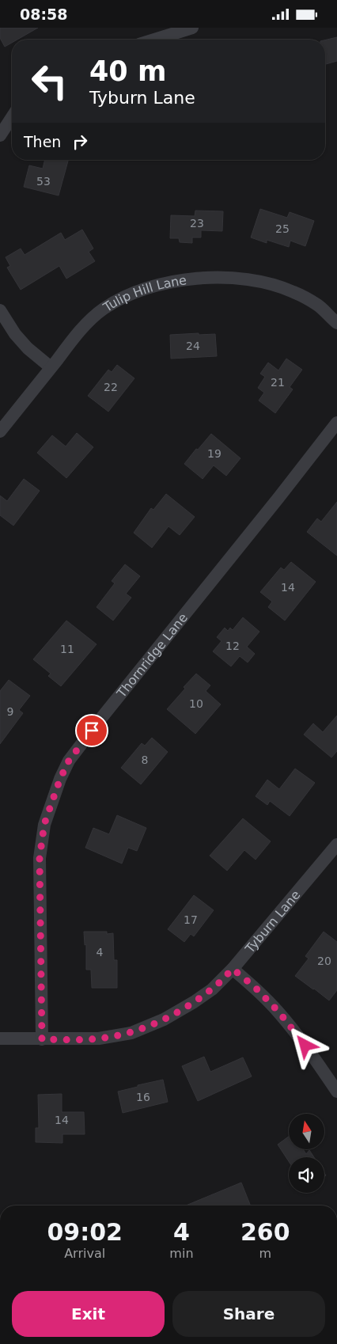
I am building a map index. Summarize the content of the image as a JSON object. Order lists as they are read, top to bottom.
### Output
{
  "streets": {
    "street": ["Tulip Hill Lane", "Thornridge Lane", "Tyburn Lane"]
  },
  "crossings": [
    ["Thornridge Lane", "Tyburn Lane"]
  ],
  "house_numbers": [
    "53",
    "23",
    "25",
    "24",
    "21",
    "22",
    "19",
    "14",
    "12",
    "11",
    "10",
    "9",
    "8",
    "17",
    "4",
    "20",
    "16",
    "14"
  ],
  "north": "top",
  "page": {
    "status": "08:58",
    "turn": ["40 m", "Tyburn Lane"],
    "then": "Then",
    "eta": [
      "09:02",
      "Arrival",
      "4",
      "min",
      "260",
      "m"
    ],
    "buttons": ["Exit", "Share"]
  }
}
